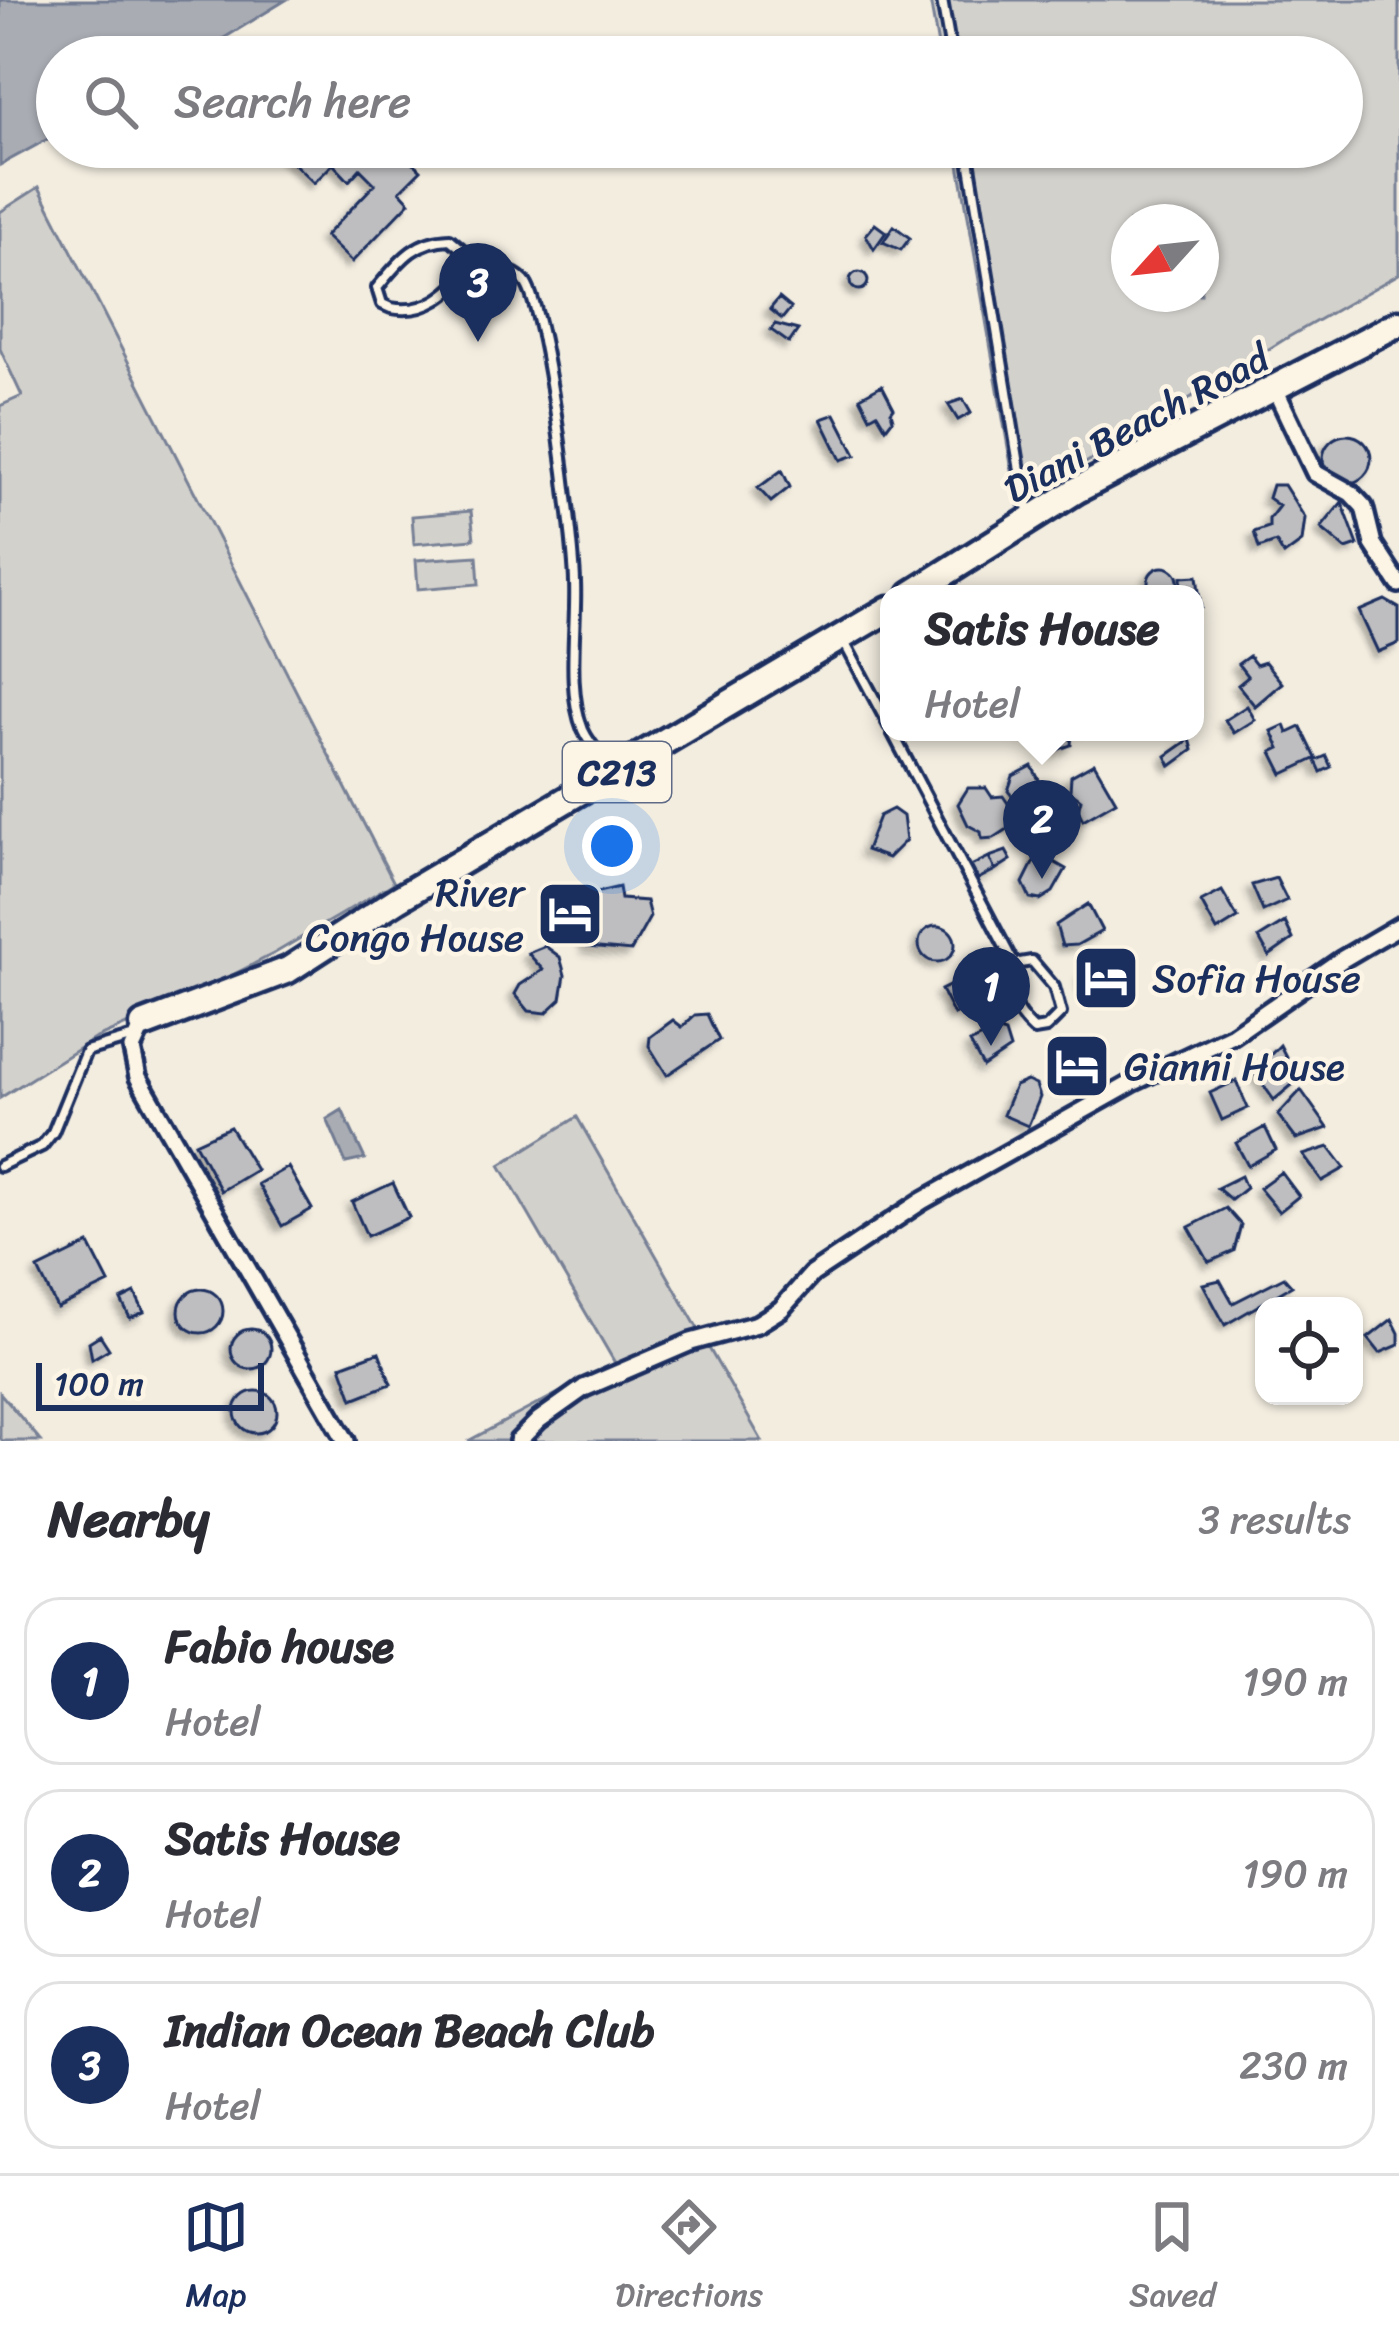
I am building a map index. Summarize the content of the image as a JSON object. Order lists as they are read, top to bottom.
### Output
{
  "streets": {
    "main road": ["Diani Beach Road", "C213"]
  },
  "places": {
    "hotel": ["River Congo House", "Sofia House", "Gianni House"]
  },
  "scale_bar": "100 m",
  "north": "bottom left",
  "page": {
    "search": "Search here",
    "pins": ["3", "2", "1"],
    "popup": ["Satis House", "Hotel"],
    "scale": "100 m",
    "heading": ["Nearby", "3 results"],
    "list": [
      {
        "mark": "1",
        "name": "Fabio house",
        "note": "Hotel",
        "value": "190 m"
      },
      {
        "mark": "2",
        "name": "Satis House",
        "note": "Hotel",
        "value": "190 m"
      },
      {
        "mark": "3",
        "name": "Indian Ocean Beach Club",
        "note": "Hotel",
        "value": "230 m"
      }
    ],
    "nav": ["Map", "Directions", "Saved"]
  }
}
